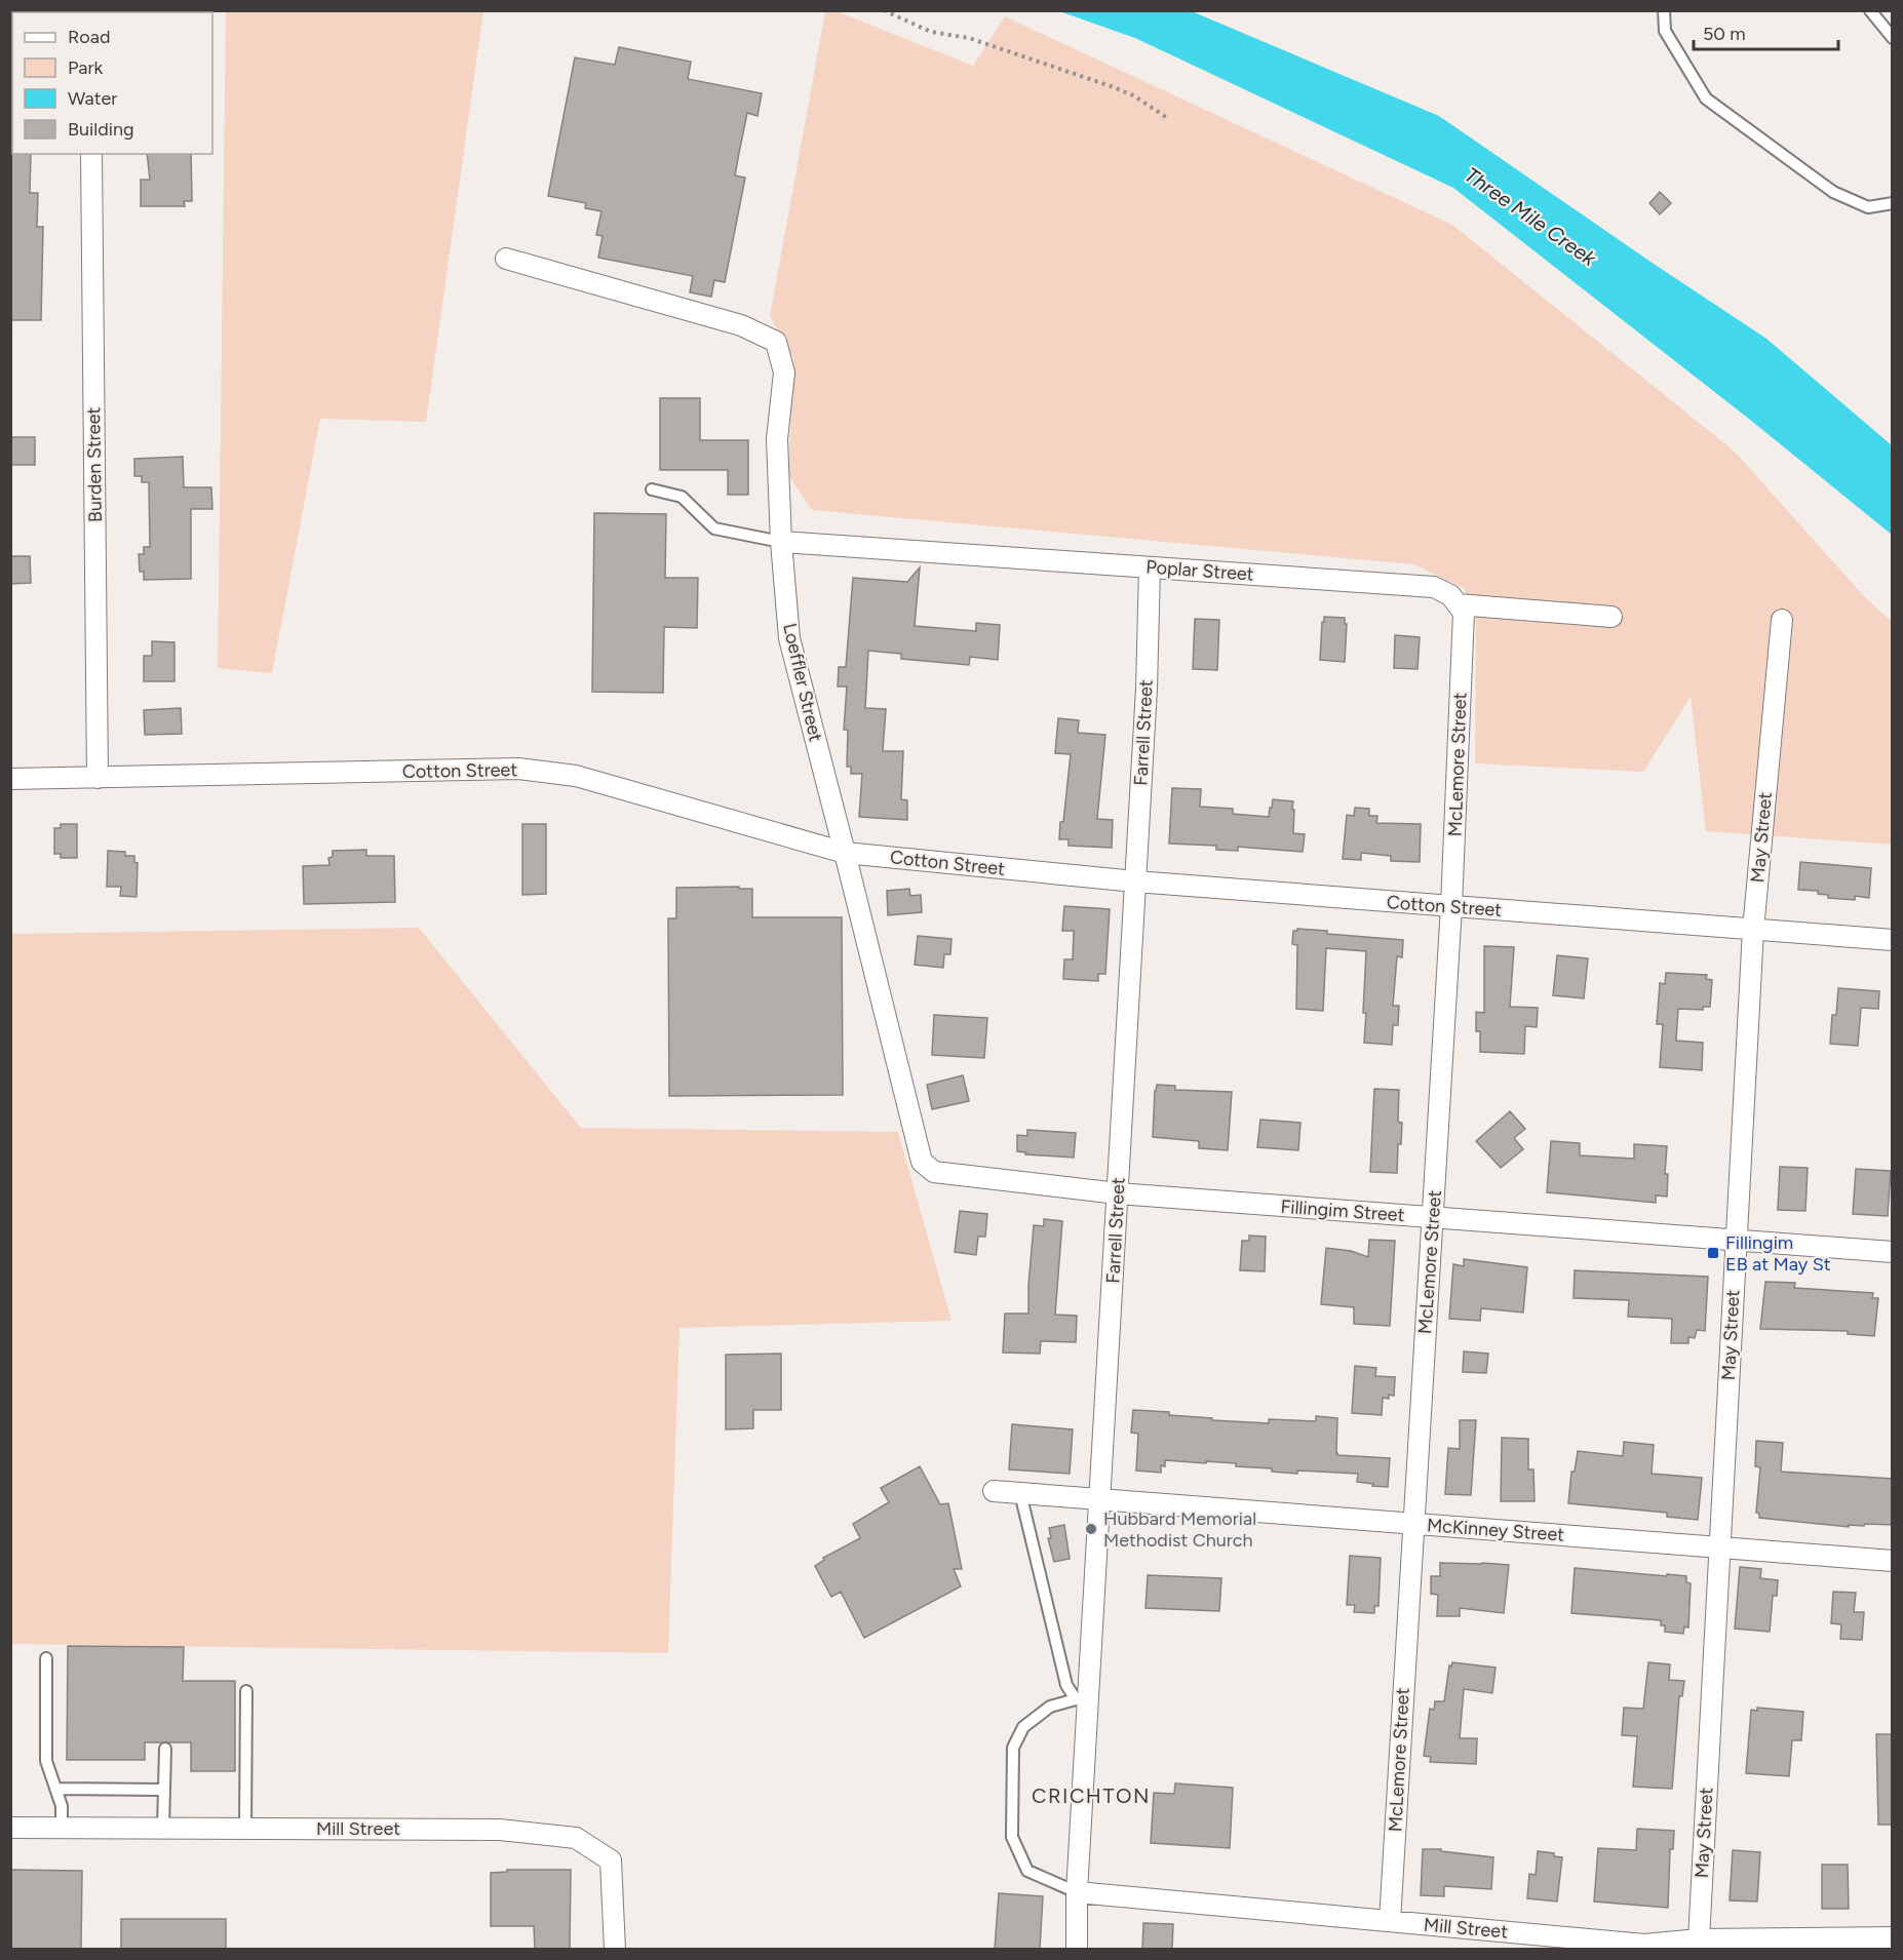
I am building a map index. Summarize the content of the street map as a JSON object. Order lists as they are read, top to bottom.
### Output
{
  "streets": {
    "street": [
      "Burden Street",
      "Poplar Street",
      "Loeffler Street",
      "Farrell Street",
      "McLemore Street",
      "Cotton Street",
      "May Street",
      "Fillingim Street",
      "McKinney Street",
      "Mill Street"
    ]
  },
  "crossings": [
    ["Burden Street", "Cotton Street"],
    ["Poplar Street", "Loeffler Street"],
    ["Poplar Street", "Farrell Street"],
    ["Poplar Street", "McLemore Street"],
    ["Loeffler Street", "Cotton Street"],
    ["Loeffler Street", "Fillingim Street"],
    ["Farrell Street", "Cotton Street"],
    ["Farrell Street", "Fillingim Street"],
    ["Farrell Street", "McKinney Street"],
    ["Farrell Street", "Mill Street"],
    ["McLemore Street", "Cotton Street"],
    ["McLemore Street", "Fillingim Street"],
    ["McLemore Street", "McKinney Street"],
    ["McLemore Street", "Mill Street"],
    ["Cotton Street", "May Street"],
    ["May Street", "Fillingim Street"],
    ["May Street", "McKinney Street"],
    ["May Street", "Mill Street"]
  ],
  "districts": ["CRICHTON"],
  "water": ["Three Mile Creek"],
  "places": {
    "transit": ["Fillingim EB at May St"],
    "other": ["Hubbard Memorial Methodist Church"]
  },
  "legend": [
    "Road",
    "Park",
    "Water",
    "Building"
  ],
  "scale_bar": "50 m"
}
